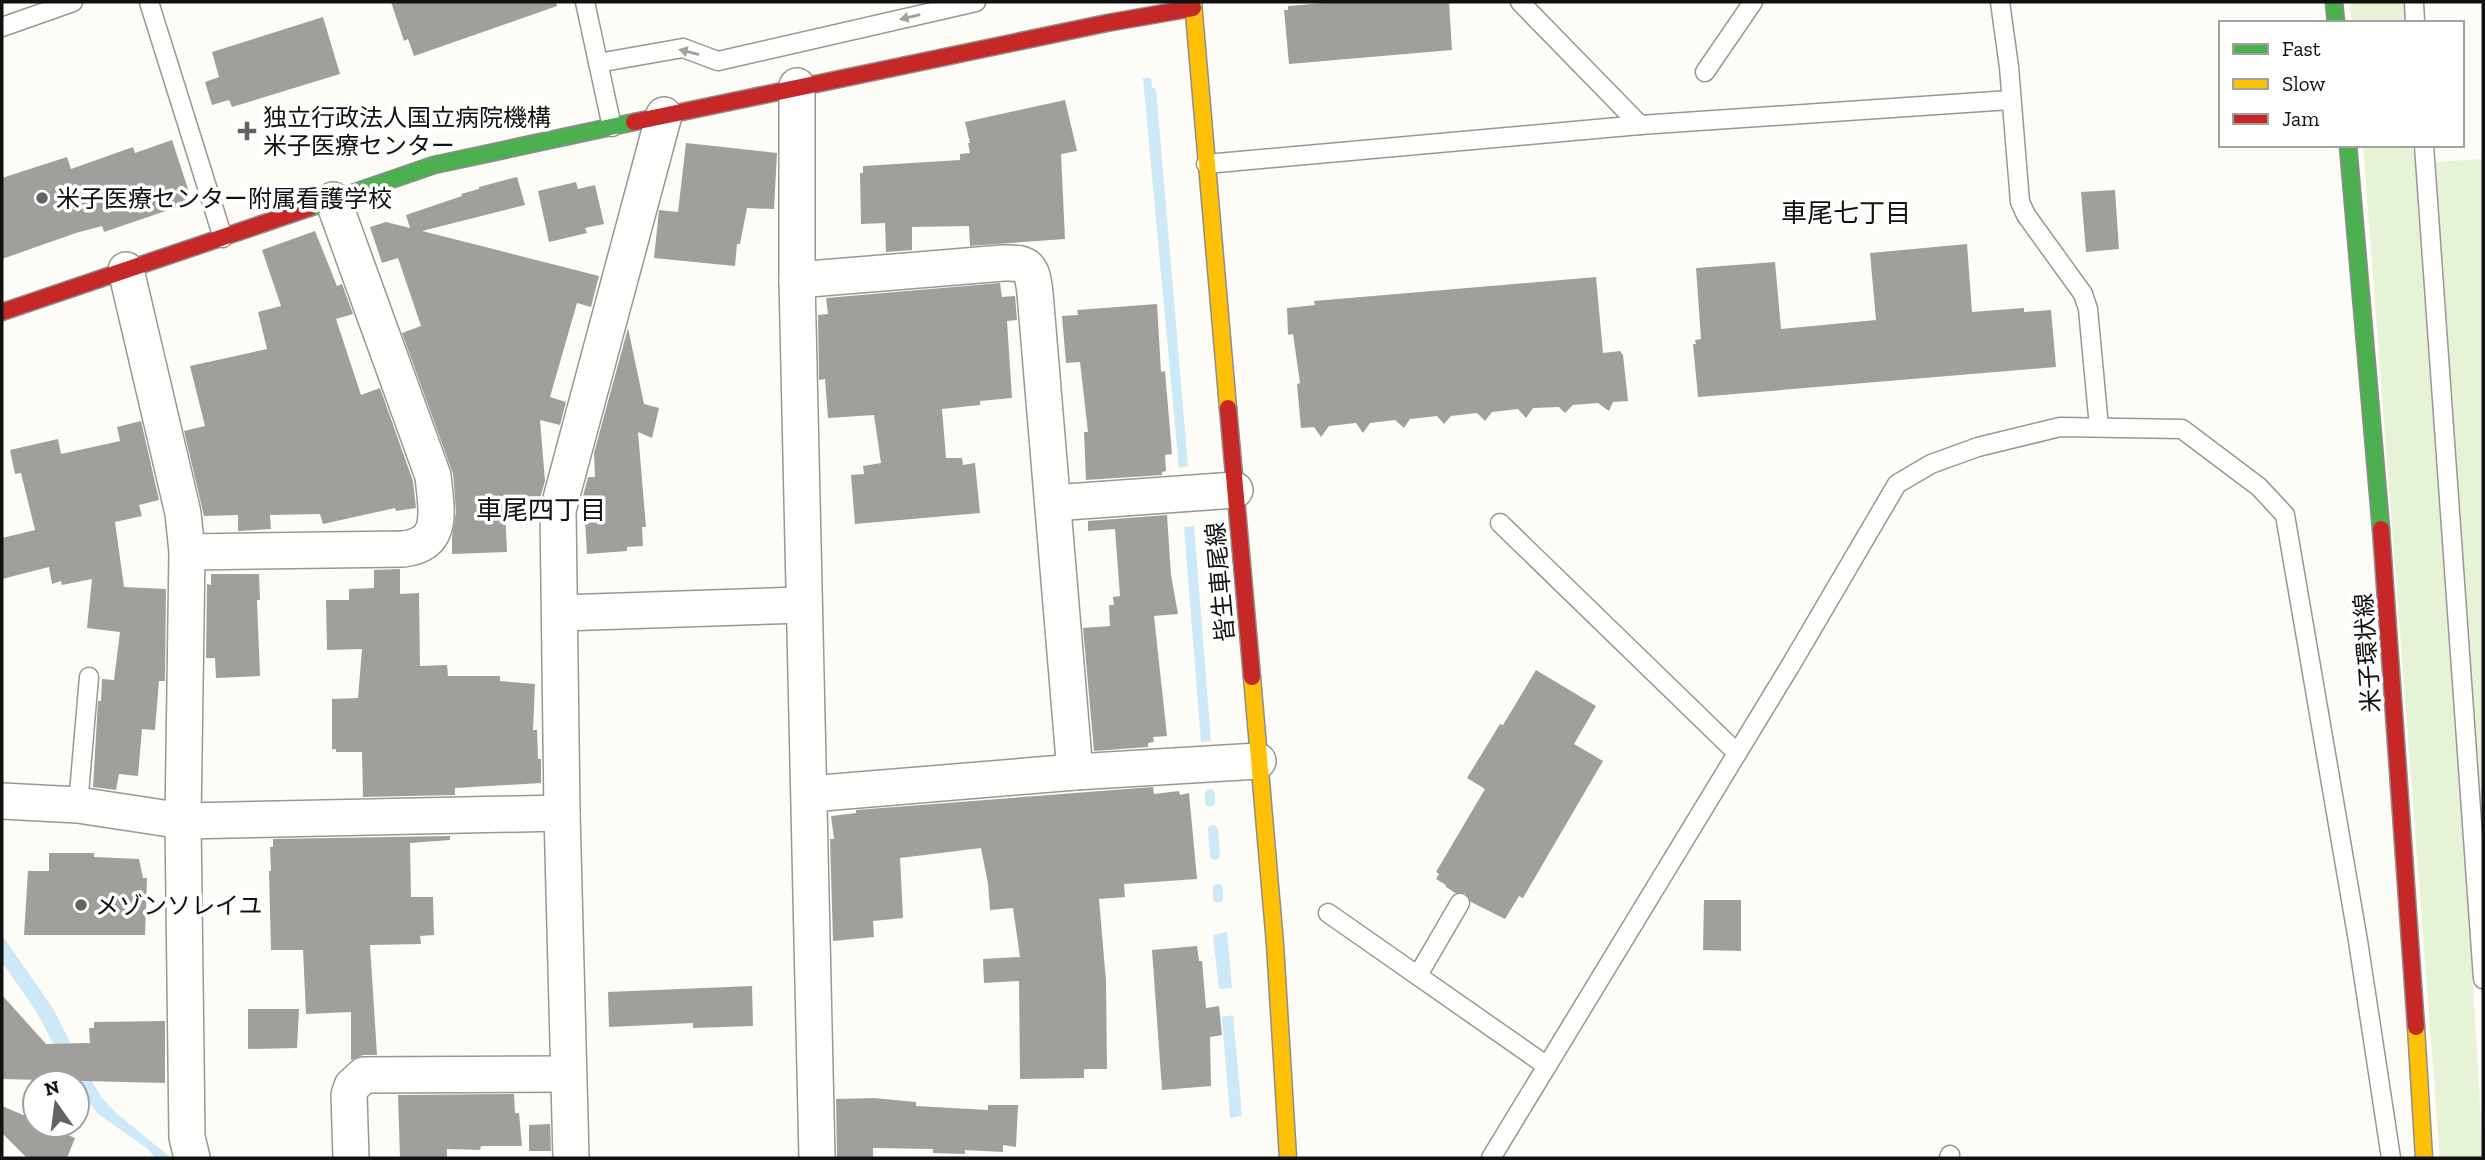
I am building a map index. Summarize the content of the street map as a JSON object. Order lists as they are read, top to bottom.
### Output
{
  "streets": {
    "main road": ["皆生車尾線", "米子環状線"]
  },
  "districts": ["車尾七丁目", "車尾四丁目"],
  "places": {
    "health": ["独立行政法人国立病院機構 米子医療センター"],
    "other": ["米子医療センター附属看護学校", "メゾンソレイユ"]
  },
  "legend": ["Fast", "Slow", "Jam"],
  "north": "top"
}
